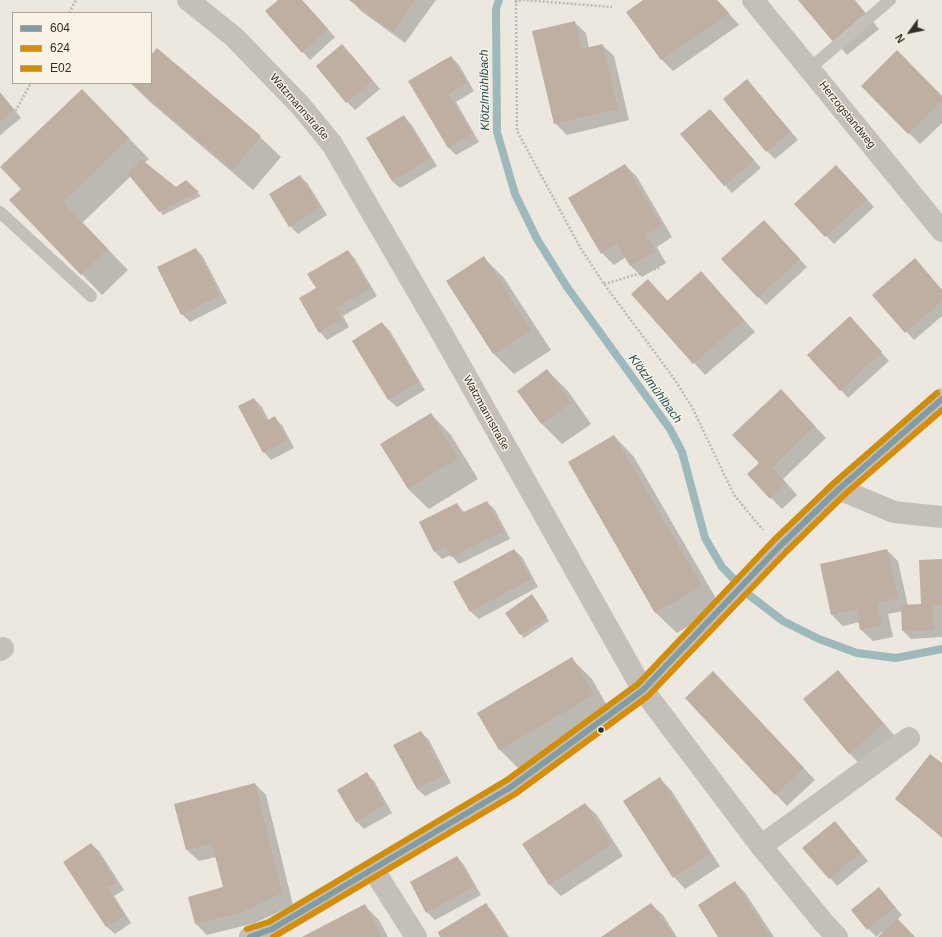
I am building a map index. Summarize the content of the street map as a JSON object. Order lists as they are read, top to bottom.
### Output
{
  "streets": {
    "street": ["Watzmannstraße", "Herzogstandweg"]
  },
  "water": ["Klötzlmühlbach"],
  "lines": ["transit line E02", "transit line 604", "transit line 624"],
  "legend": ["604", "624", "E02"],
  "north": "bottom left"
}
